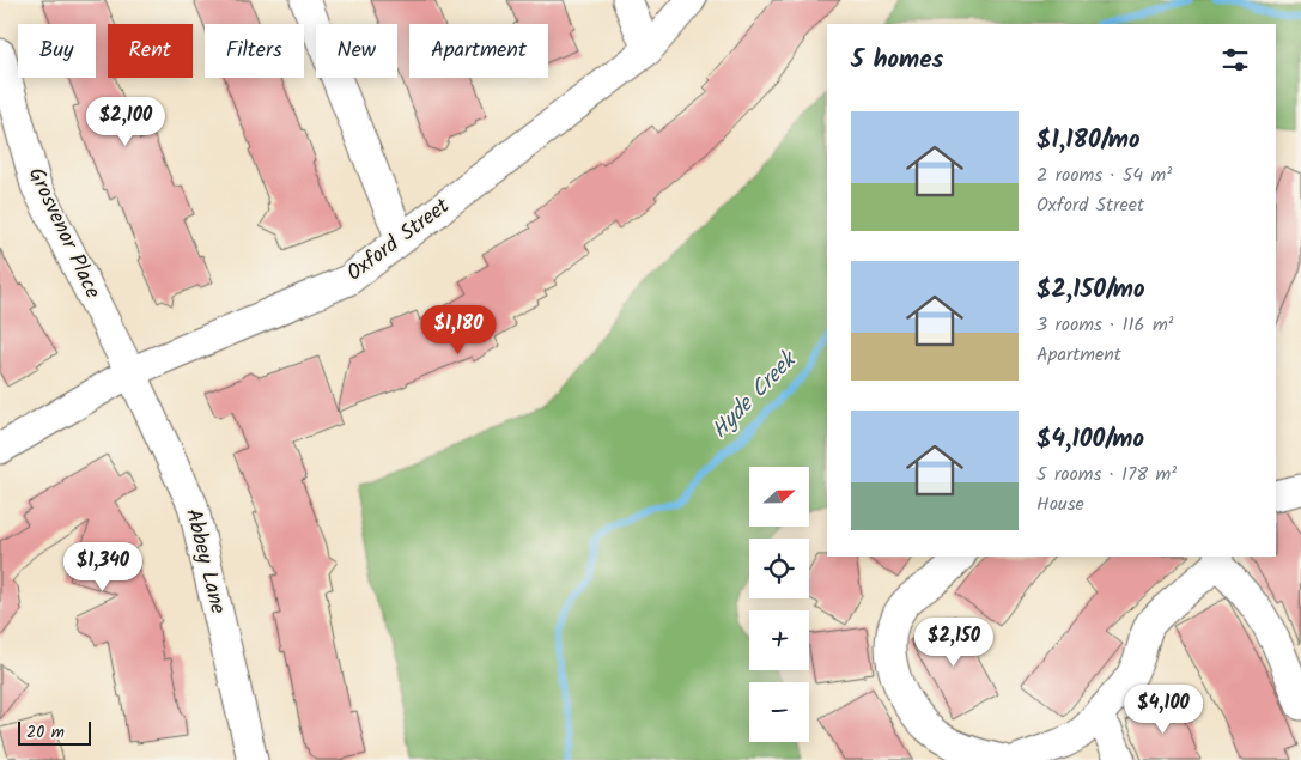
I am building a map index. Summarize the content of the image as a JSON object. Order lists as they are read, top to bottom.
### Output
{
  "streets": {
    "street": ["Grosvenor Place", "Oxford Street", "Abbey Lane"]
  },
  "crossings": [
    ["Grosvenor Place", "Oxford Street"],
    ["Grosvenor Place", "Abbey Lane"],
    ["Oxford Street", "Abbey Lane"]
  ],
  "water": ["Hyde Creek"],
  "scale_bar": "20 m",
  "north": "right",
  "page": {
    "chip": [
      "Buy",
      "Rent",
      "Filters",
      "New",
      "Apartment"
    ],
    "heading": "5 homes",
    "list": [
      {
        "name": "$1,180/mo",
        "note": "2 rooms · 54 m² · Oxford Street"
      },
      {
        "name": "$2,150/mo",
        "note": "3 rooms · 116 m² · Apartment"
      },
      {
        "name": "$4,100/mo",
        "note": "5 rooms · 178 m² · House"
      }
    ],
    "price": [
      "$2,100",
      "$1,180",
      "$1,340",
      "$2,150",
      "$4,100"
    ],
    "map_buttons": ["+", "−"],
    "scale": "20 m"
  }
}
